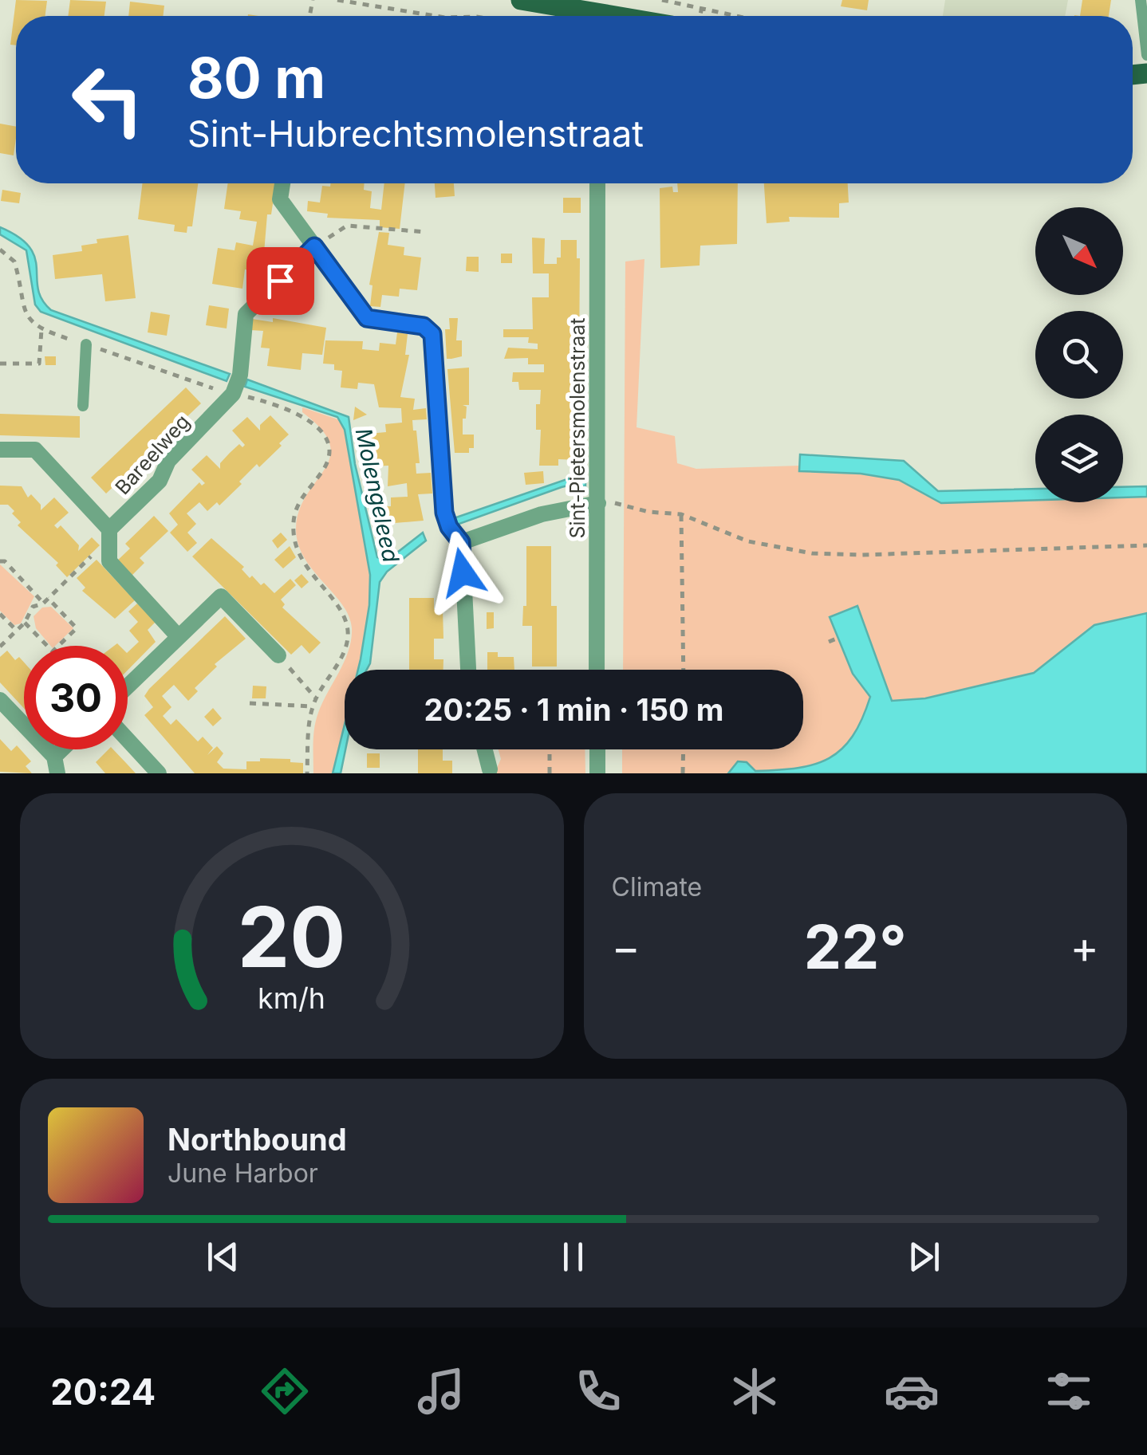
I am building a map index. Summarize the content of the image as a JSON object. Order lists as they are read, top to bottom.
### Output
{
  "streets": {
    "street": ["Sint-Pietersmolenstraat", "Bareelweg"]
  },
  "water": ["Molengeleed"],
  "north": "bottom right",
  "page": {
    "turn": ["80 m", "Sint-Hubrechtsmolenstraat"],
    "limit": "30",
    "trip": "20:25 · 1 min · 150 m",
    "tile": "Climate",
    "heat": ["−", "22°", "+"],
    "song": ["Northbound", "June Harbor"],
    "tabs": "20:24",
    "gauge": ["20", "km/h"]
  }
}
